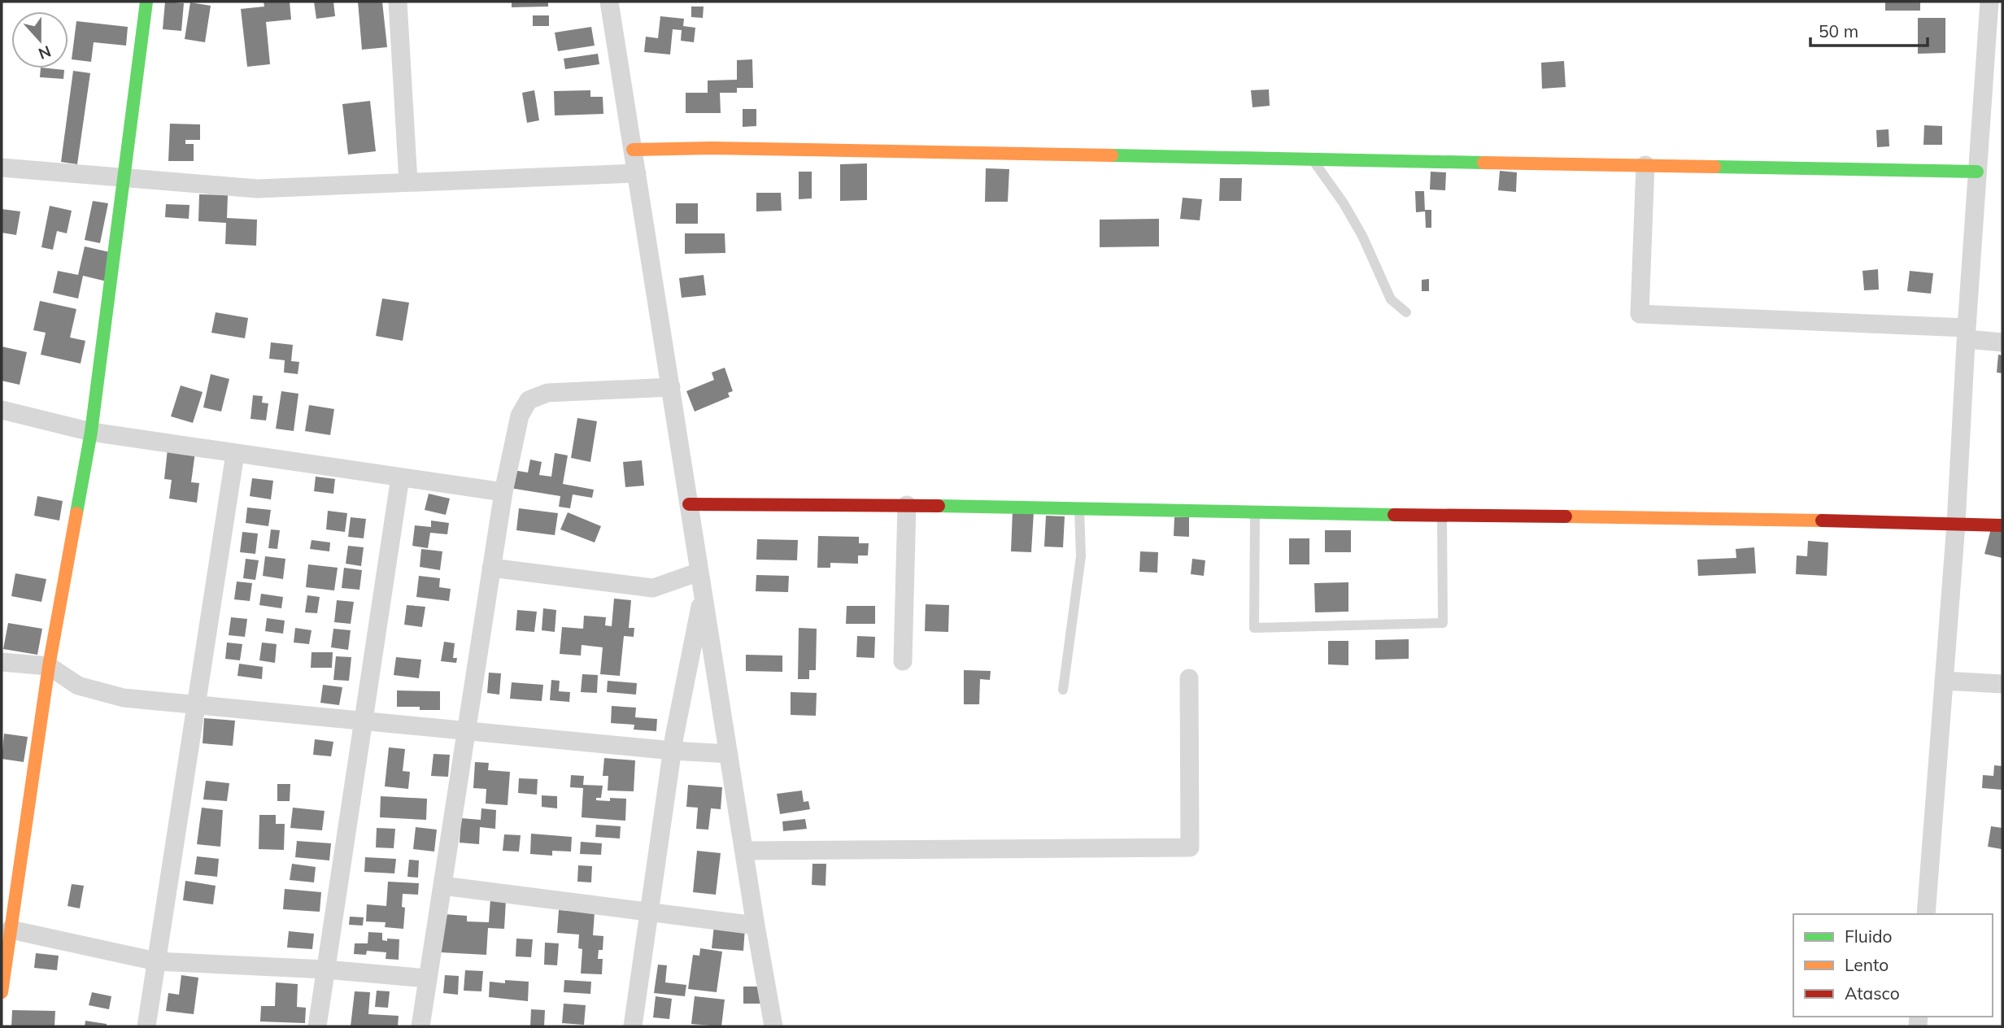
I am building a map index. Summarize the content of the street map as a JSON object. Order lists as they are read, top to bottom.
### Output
{
  "legend": ["Fluido", "Lento", "Atasco"],
  "scale_bar": "50 m",
  "north": "bottom"
}
